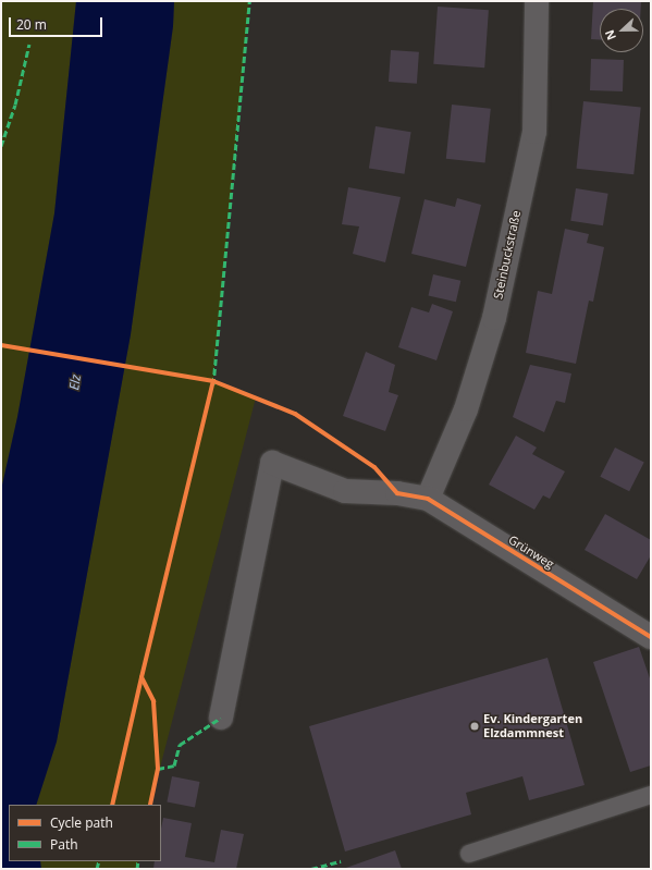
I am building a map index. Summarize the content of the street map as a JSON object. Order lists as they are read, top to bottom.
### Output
{
  "streets": {
    "street": ["Steinbuckstraße", "Grünweg"]
  },
  "crossings": [
    ["Steinbuckstraße", "Grünweg"]
  ],
  "water": ["Elz"],
  "places": ["Ev. Kindergarten Elzdammnest"],
  "legend": ["Cycle path", "Path"],
  "scale_bar": "20 m",
  "north": "left"
}
